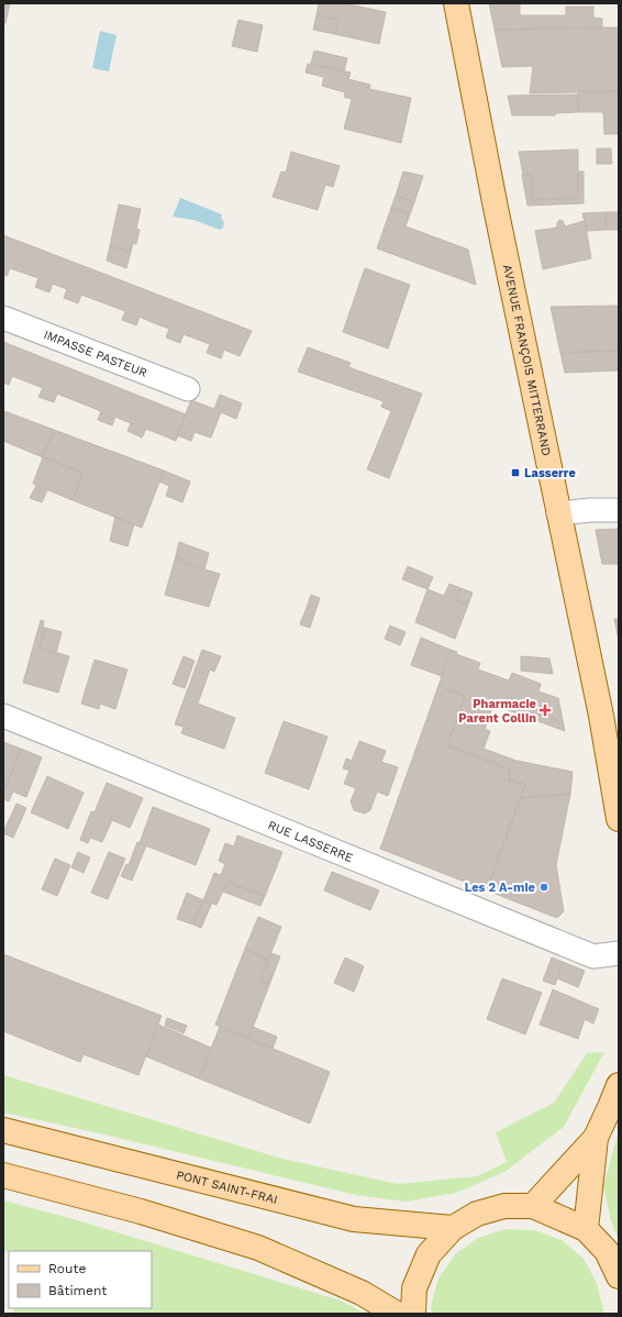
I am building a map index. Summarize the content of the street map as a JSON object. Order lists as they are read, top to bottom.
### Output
{
  "streets": {
    "main road": ["AVENUE FRANÇOIS MITTERRAND", "PONT SAINT-FRAI"],
    "street": ["IMPASSE PASTEUR", "RUE LASSERRE"]
  },
  "places": {
    "transit": ["Lasserre"],
    "health": ["Pharmacie Parent Collin"],
    "other": ["Les 2 A-mie"]
  },
  "legend": ["Route", "Bâtiment"]
}
